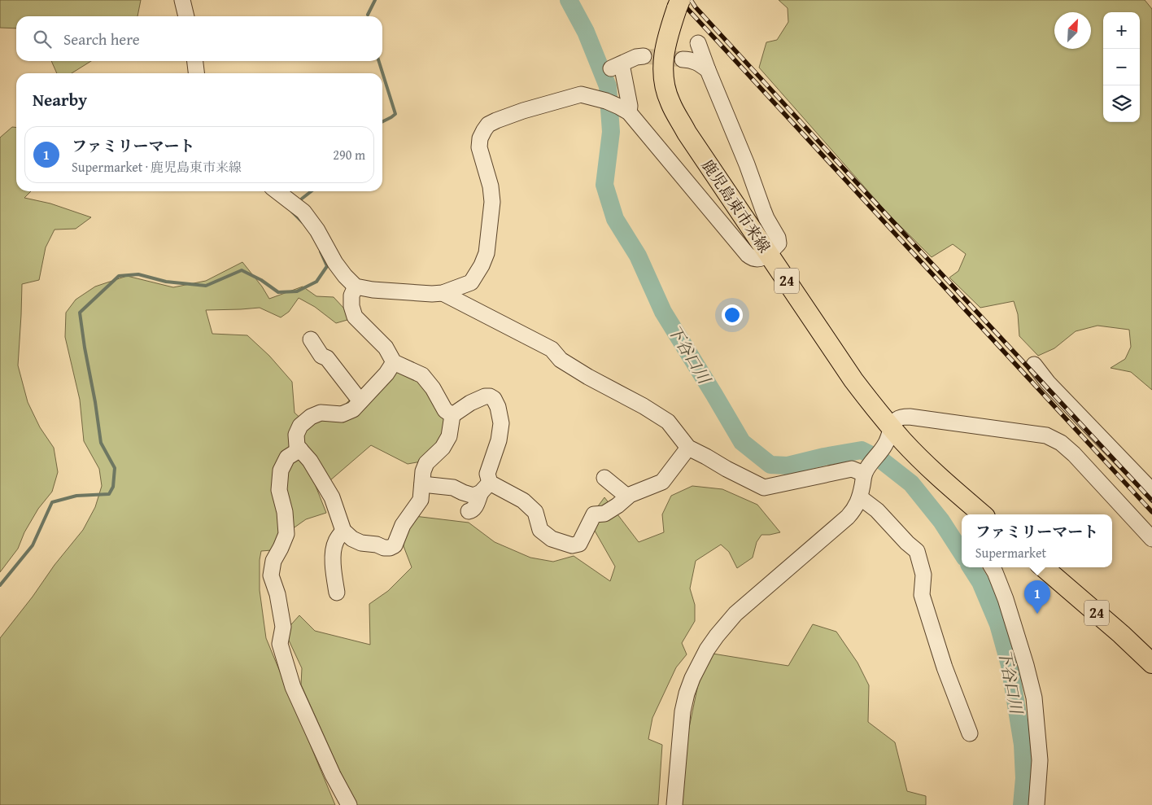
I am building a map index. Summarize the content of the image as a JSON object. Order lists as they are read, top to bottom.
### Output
{
  "streets": {
    "main road": ["鹿児島東市来線", "24"]
  },
  "water": ["下谷口川"],
  "north": "top right",
  "page": {
    "map_buttons": ["+", "−"],
    "search": "Search here",
    "heading": "Nearby",
    "list": [
      {
        "mark": "1",
        "name": "ファミリーマート",
        "note": "Supermarket · 鹿児島東市来線",
        "value": "290 m"
      }
    ],
    "popup": ["ファミリーマート", "Supermarket"],
    "pins": "1"
  }
}
